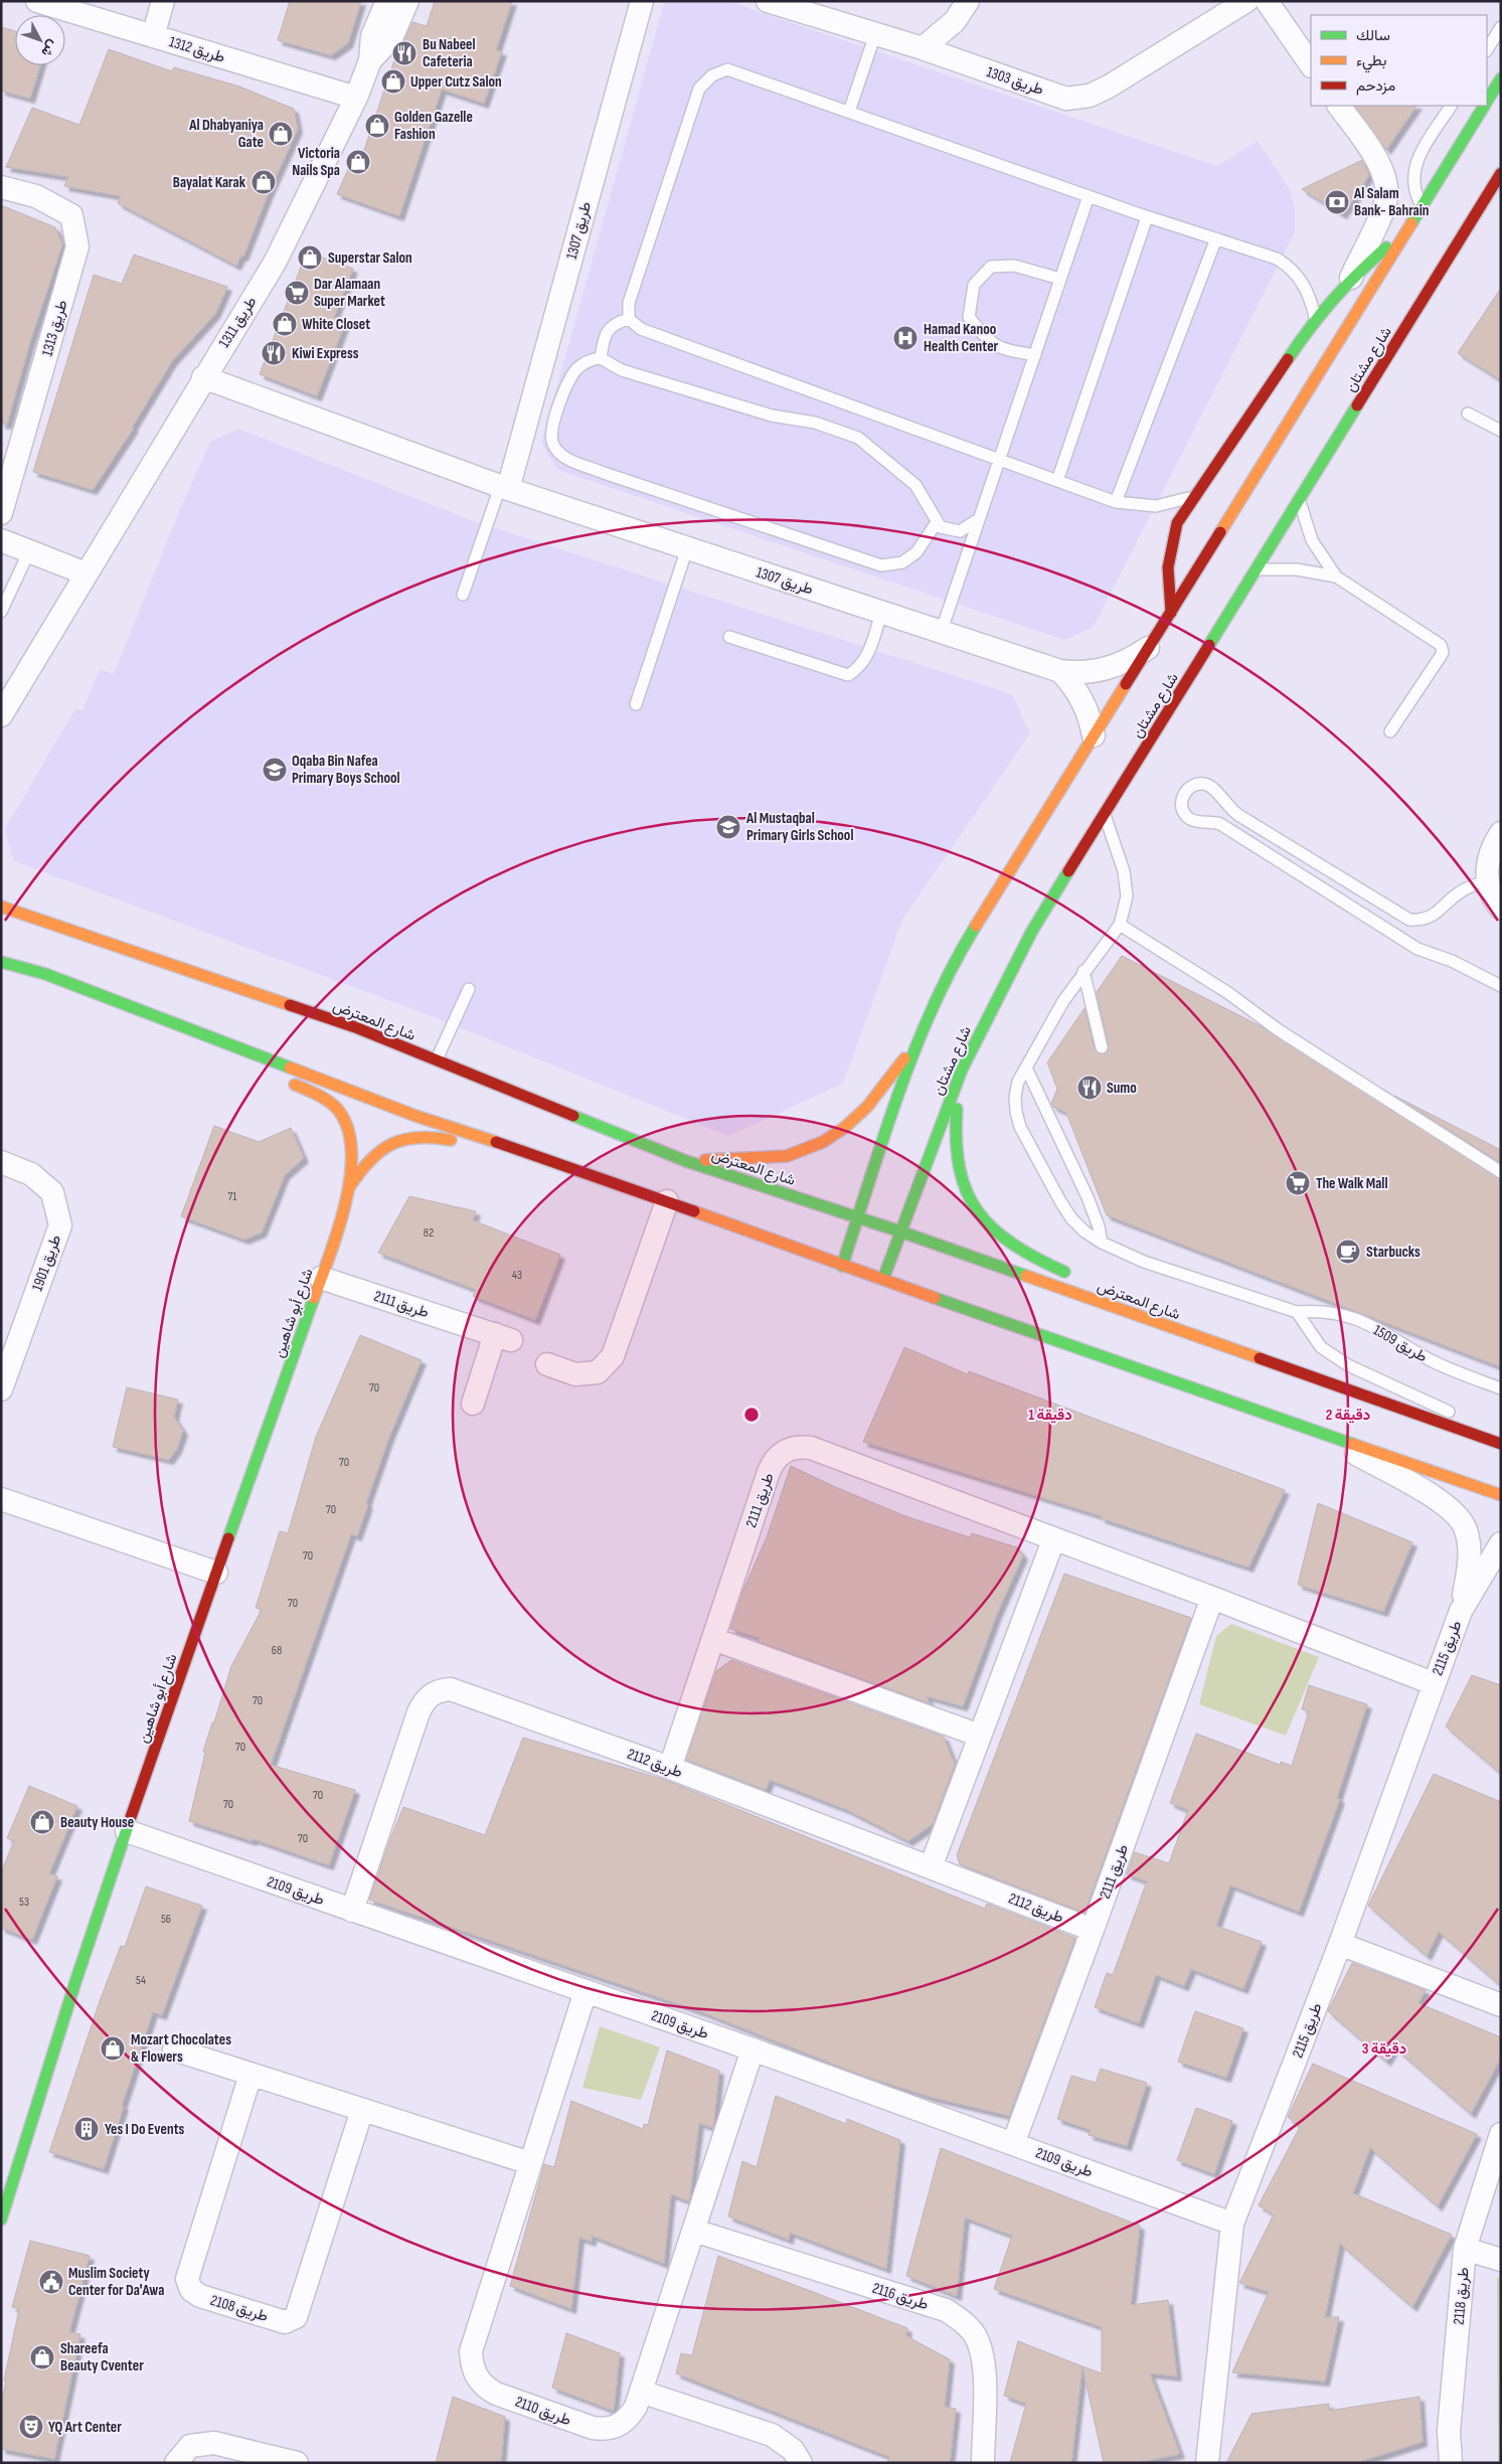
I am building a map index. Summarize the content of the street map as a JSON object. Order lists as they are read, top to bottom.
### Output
{
  "streets": {
    "street": [
      "طريق 1312",
      "طريق 1303",
      "طريق 1307",
      "طريق 1311",
      "طريق 1313",
      "شارع مشتان",
      "شارع المعترض",
      "طريق 1901",
      "طريق 2111",
      "شارع أبو شاهين",
      "طريق 2115",
      "طريق 2112",
      "طريق 2109",
      "طريق 2116",
      "طريق 2118",
      "طريق 2108",
      "طريق 2110"
    ],
    "lane": ["طريق 1509"]
  },
  "crossings": [
    ["طريق 1312", "طريق 1311"],
    ["طريق 1307", "طريق 1311"],
    ["شارع مشتان", "شارع المعترض"],
    ["طريق 2111", "شارع أبو شاهين"],
    ["طريق 2111", "طريق 2115"],
    ["طريق 2111", "طريق 2112"],
    ["طريق 2111", "طريق 2109"],
    ["شارع أبو شاهين", "طريق 2109"],
    ["طريق 2115", "طريق 2109"],
    ["طريق 2112", "طريق 2109"],
    ["طريق 2109", "طريق 2110"],
    ["طريق 2116", "طريق 2110"]
  ],
  "places": {
    "restaurant": ["Bu Nabeel Cafeteria", "Kiwi Express", "Sumo"],
    "shop": [
      "Upper Cutz Salon",
      "Golden Gazelle Fashion",
      "Al Dhabyaniya Gate",
      "Victoria Nails Spa",
      "Bayalat Karak",
      "Superstar Salon",
      "White Closet",
      "Beauty House",
      "Mozart Chocolates & Flowers",
      "Shareefa Beauty Cventer"
    ],
    "bank": ["Al Salam Bank- Bahrain"],
    "supermarket": ["Dar Alamaan Super Market", "The Walk Mall"],
    "hospital": ["Hamad Kanoo Health Center"],
    "school or university": ["Oqaba Bin Nafea Primary Boys School", "Al Mustaqbal Primary Girls School"],
    "cafe": ["Starbucks"],
    "building": ["Yes I Do Events"],
    "public building": ["Muslim Society Center for Da'Awa"],
    "theatre": ["YQ Art Center"]
  },
  "house_numbers": [
    "71",
    "82",
    "43",
    "70",
    "70",
    "70",
    "70",
    "70",
    "68",
    "70",
    "70",
    "70",
    "70",
    "70",
    "53",
    "56",
    "54"
  ],
  "legend": ["سالك", "بطيء", "مزدحم"],
  "north": "bottom right",
  "rings": ["1 دقيقة", "2 دقيقة", "3 دقيقة"]
}
